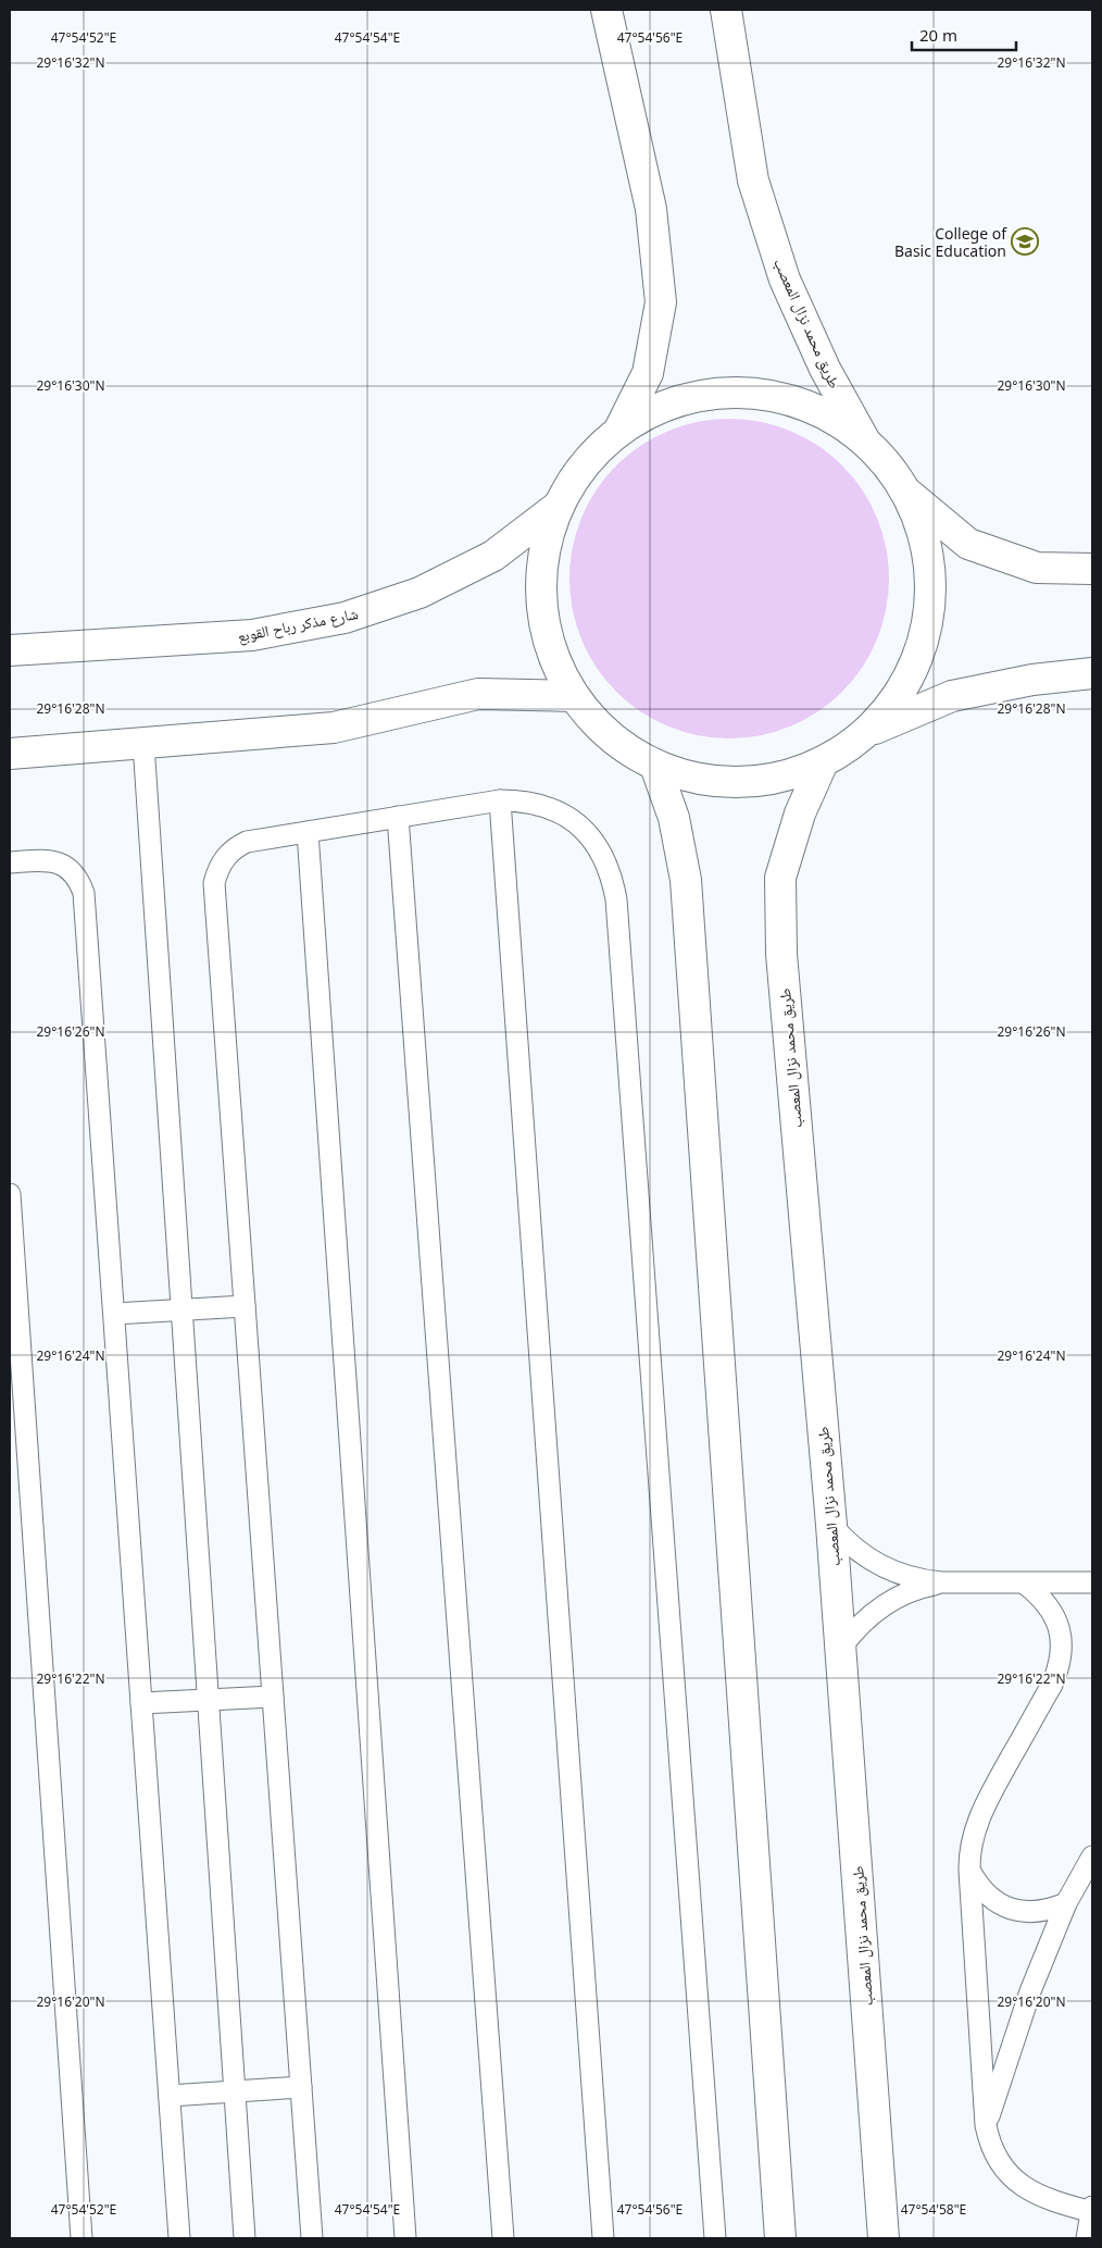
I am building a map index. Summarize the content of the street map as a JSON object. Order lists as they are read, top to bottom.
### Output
{
  "streets": {
    "street": ["طريق محمد نزال المعصب", "شارع مذكر رباح القوبع"]
  },
  "places": {
    "school or university": ["College of Basic Education"]
  },
  "scale_bar": "20 m",
  "coordinates": [
    "47°54'52\"E",
    "47°54'54\"E",
    "47°54'56\"E",
    "29°16'32\"N",
    "29°16'30\"N",
    "29°16'28\"N",
    "29°16'26\"N",
    "29°16'24\"N",
    "29°16'22\"N",
    "29°16'20\"N",
    "47°54'58\"E"
  ]
}
